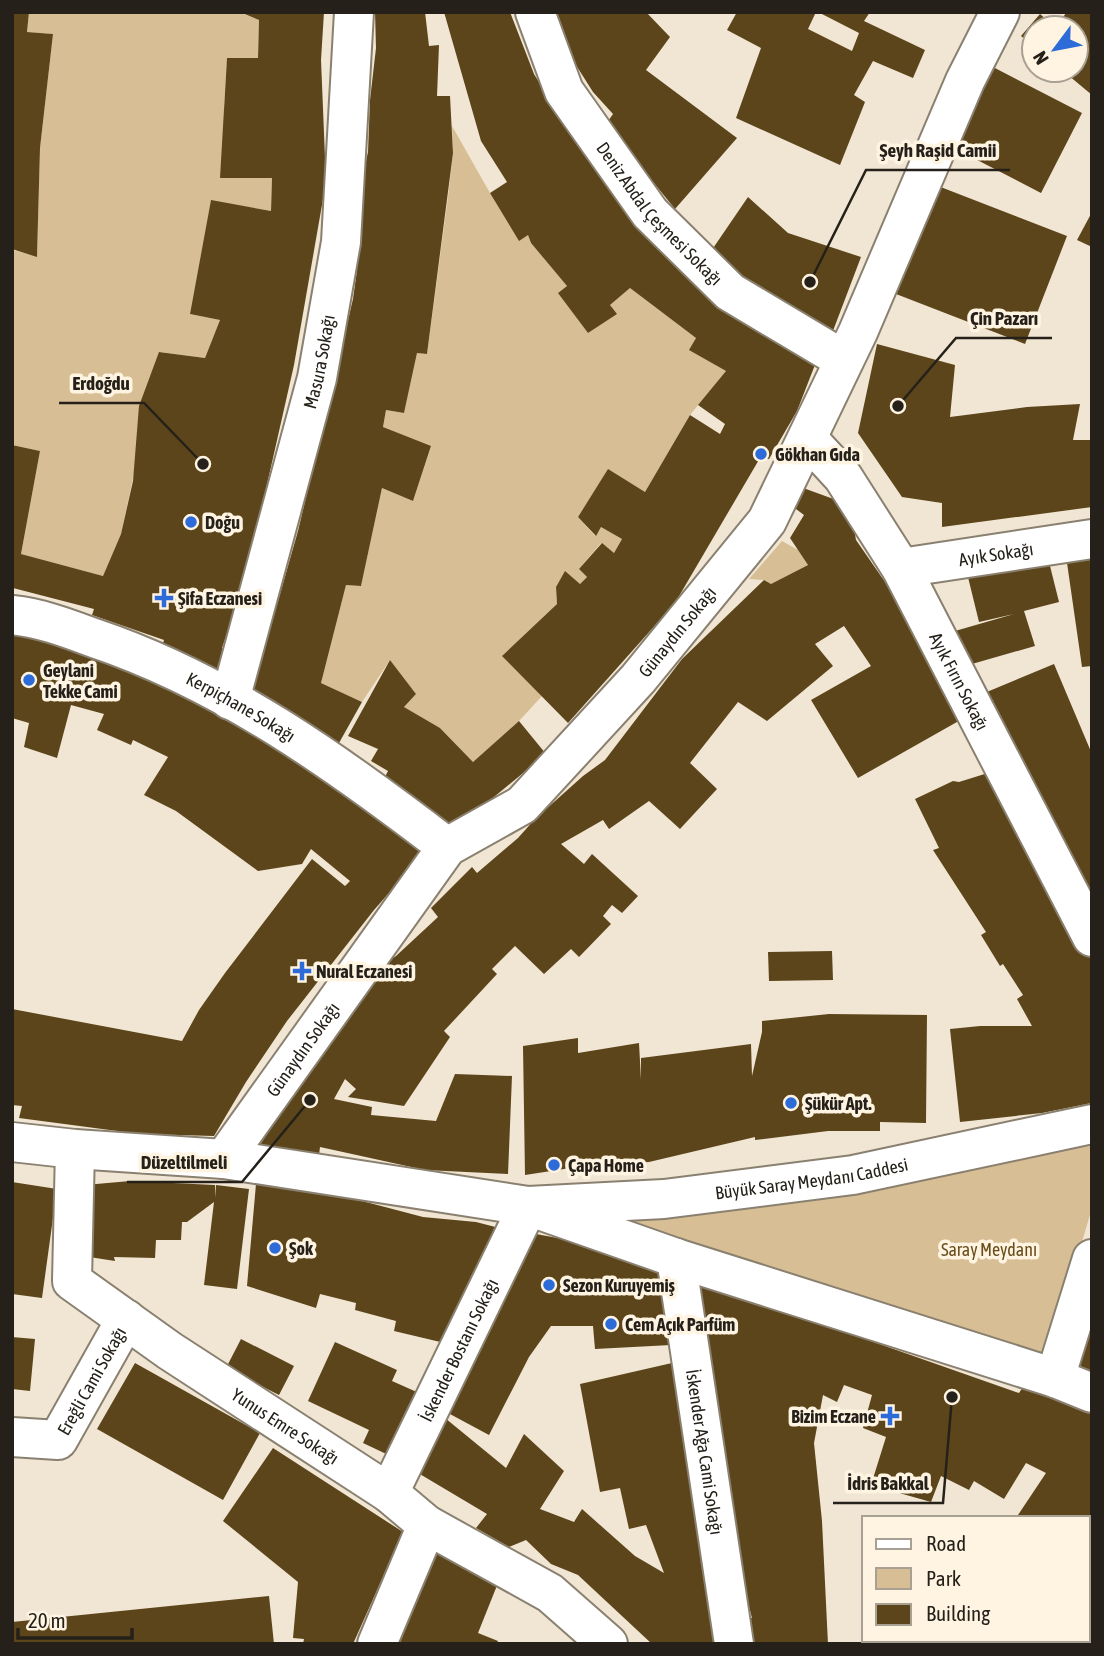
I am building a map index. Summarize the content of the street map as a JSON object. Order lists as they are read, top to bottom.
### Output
{
  "streets": {
    "street": [
      "Deniz Abdal Çeşmesi Sokağı",
      "Masura Sokağı",
      "Ayık Sokağı",
      "Günaydın Sokağı",
      "Ayık Fırın Sokağı",
      "Kerpiçhane Sokağı",
      "Büyük Saray Meydanı Caddesi",
      "İskender Bostanı Sokağı",
      "Ereğli Cami Sokağı",
      "Yunus Emre Sokağı",
      "İskender Ağa Cami Sokağı"
    ]
  },
  "crossings": [
    ["Deniz Abdal Çeşmesi Sokağı", "Günaydın Sokağı"],
    ["Masura Sokağı", "Kerpiçhane Sokağı"],
    ["Ayık Sokağı", "Ayık Fırın Sokağı"],
    ["Günaydın Sokağı", "Ayık Fırın Sokağı"],
    ["Günaydın Sokağı", "Kerpiçhane Sokağı"],
    ["Günaydın Sokağı", "Büyük Saray Meydanı Caddesi"],
    ["Büyük Saray Meydanı Caddesi", "İskender Bostanı Sokağı"],
    ["Büyük Saray Meydanı Caddesi", "Yunus Emre Sokağı"],
    ["Büyük Saray Meydanı Caddesi", "İskender Ağa Cami Sokağı"],
    ["İskender Bostanı Sokağı", "Yunus Emre Sokağı"],
    ["Ereğli Cami Sokağı", "Yunus Emre Sokağı"]
  ],
  "parks": ["Saray Meydanı"],
  "places": {
    "other": [
      "Şeyh Raşid Camii",
      "Çin Pazarı",
      "Gökhan Gıda",
      "Erdoğdu",
      "Doğu",
      "Geylani Tekke Cami",
      "Düzeltilmeli",
      "Şükür Apt.",
      "Çapa Home",
      "Şok",
      "Sezon Kuruyemiş",
      "Cem Açık Parfüm",
      "İdris Bakkal"
    ],
    "health": ["Şifa Eczanesi", "Nural Eczanesi", "Bizim Eczane"]
  },
  "legend": ["Road", "Park", "Building"],
  "scale_bar": "20 m",
  "north": "bottom left"
}
